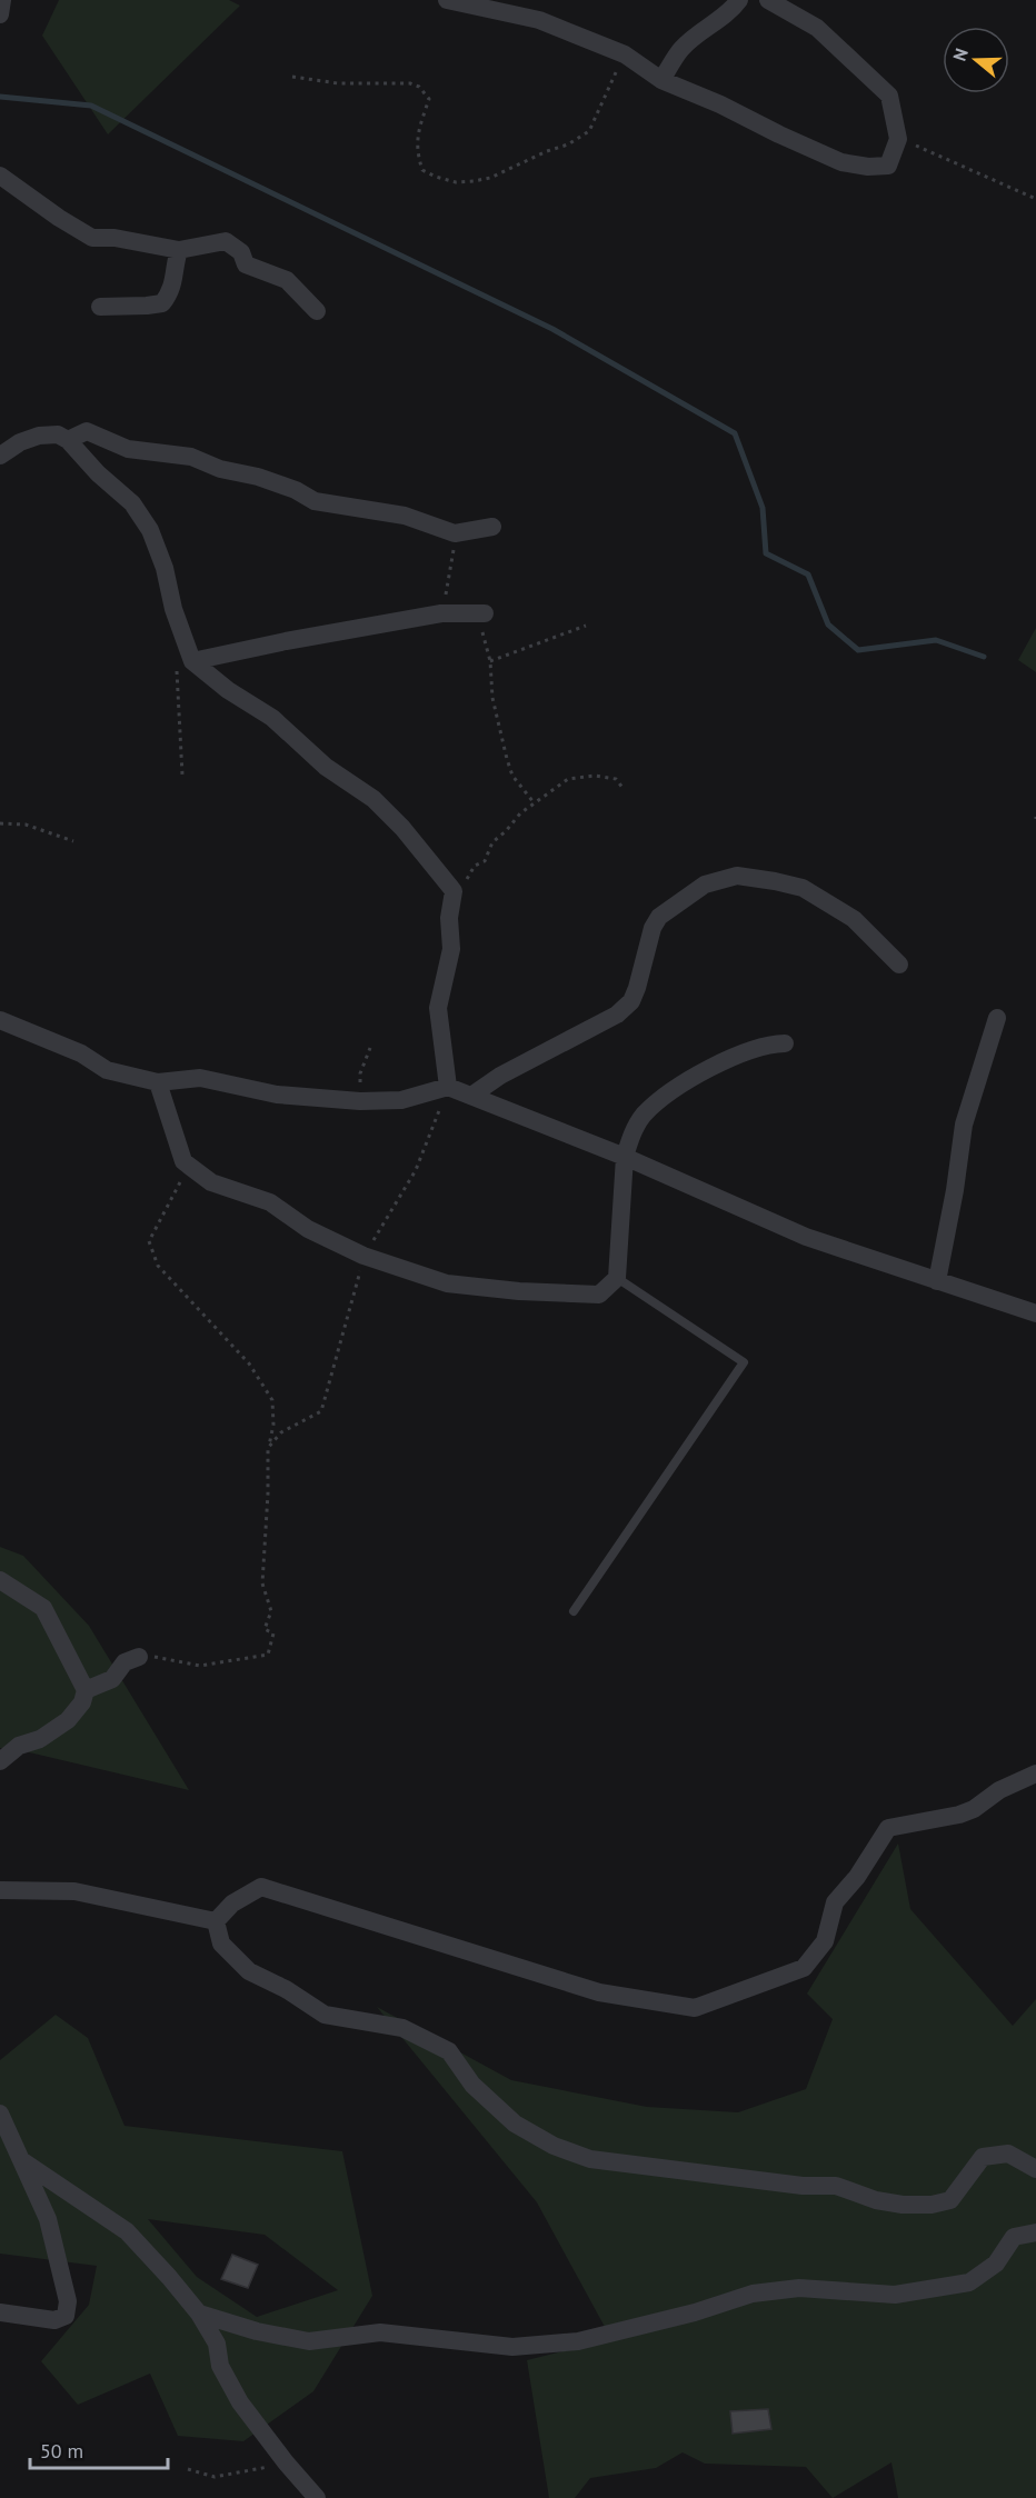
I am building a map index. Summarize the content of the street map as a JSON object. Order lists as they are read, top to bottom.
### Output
{
  "scale_bar": "50 m",
  "north": "left"
}
